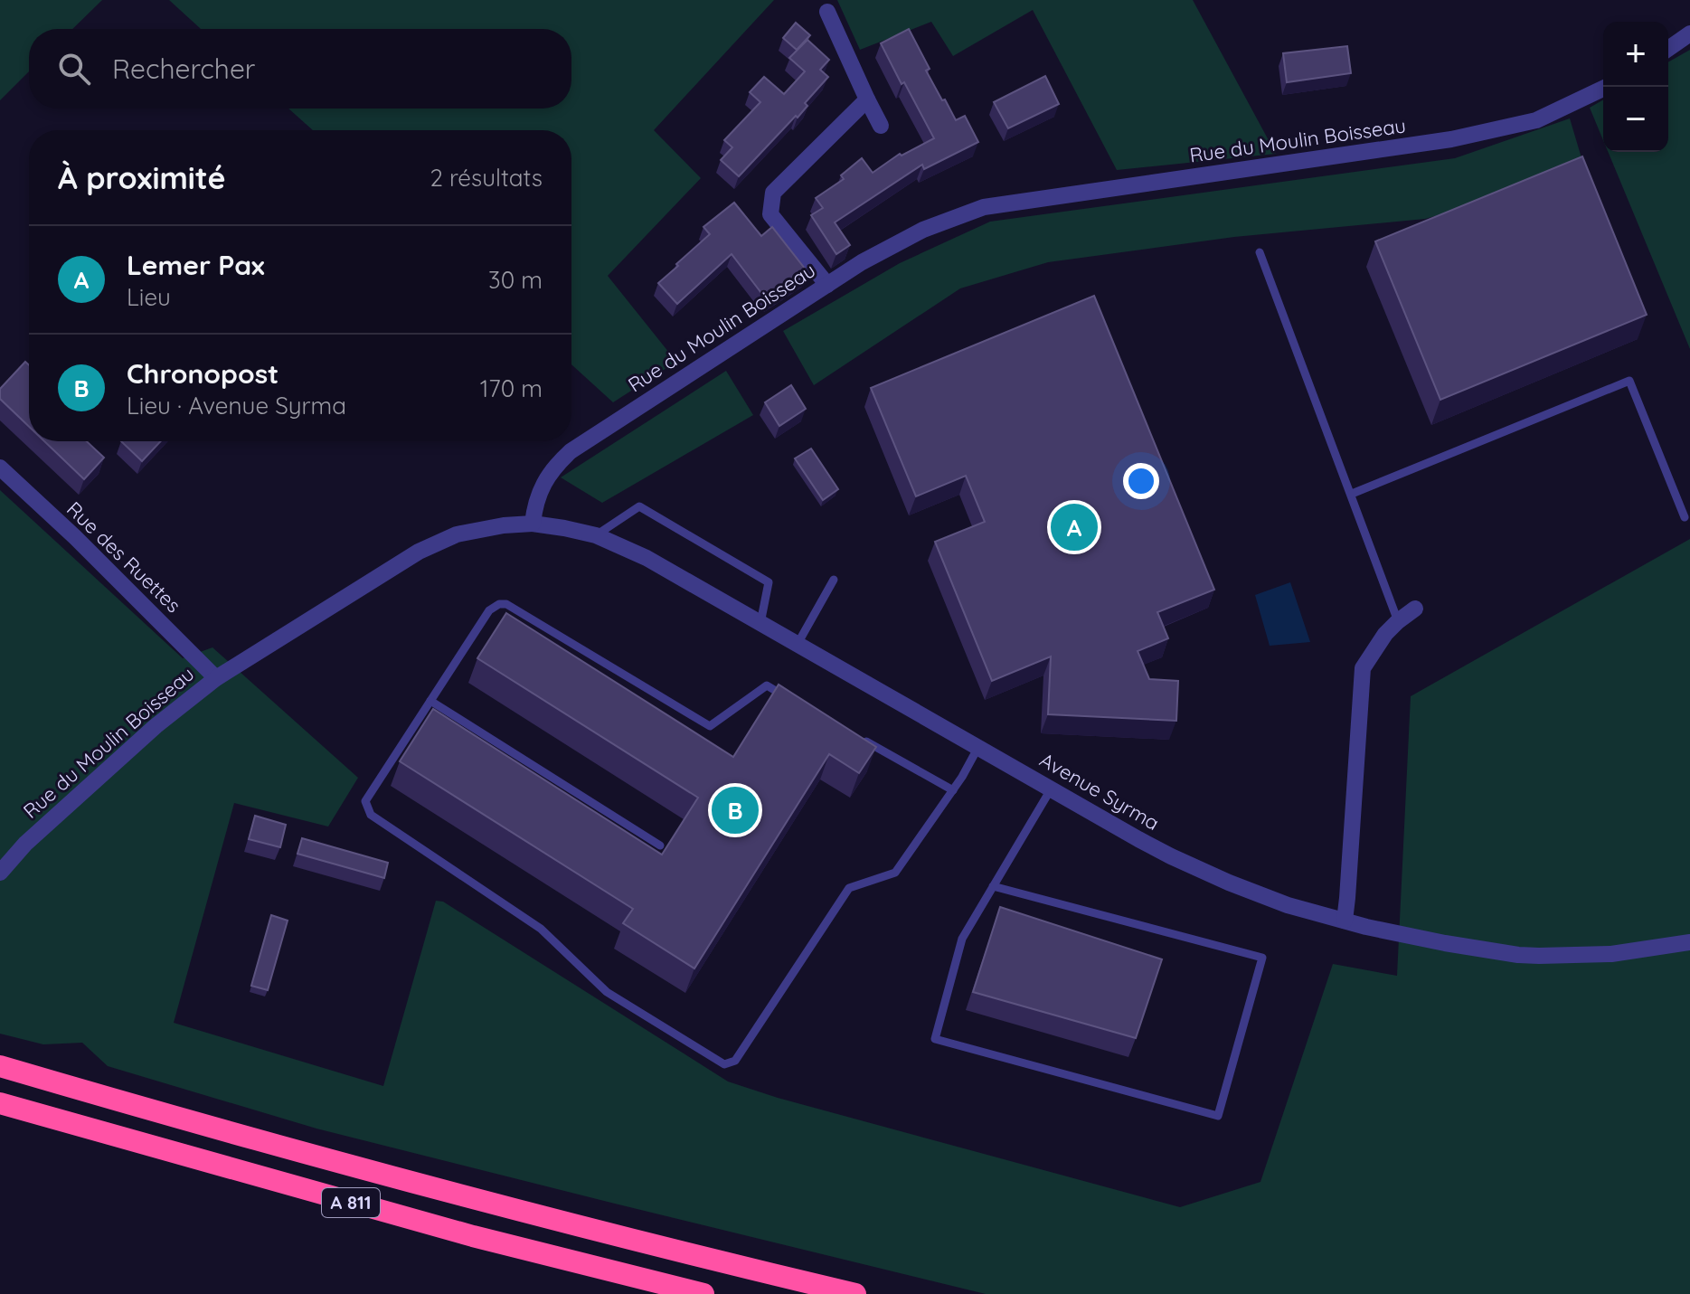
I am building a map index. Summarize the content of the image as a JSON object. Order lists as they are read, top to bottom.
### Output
{
  "streets": {
    "highway": ["A 811"],
    "street": ["Rue du Moulin Boisseau", "Rue des Ruettes", "Avenue Syrma"]
  },
  "crossings": [
    ["Rue du Moulin Boisseau", "Rue des Ruettes"],
    ["Rue du Moulin Boisseau", "Avenue Syrma"]
  ],
  "page": {
    "map_buttons": ["+", "−"],
    "search": "Rechercher",
    "heading": ["À proximité", "2 résultats"],
    "list": [
      {
        "mark": "A",
        "name": "Lemer Pax",
        "note": "Lieu",
        "value": "30 m"
      },
      {
        "mark": "B",
        "name": "Chronopost",
        "note": "Lieu · Avenue Syrma",
        "value": "170 m"
      }
    ],
    "pins": ["A", "B"]
  }
}
